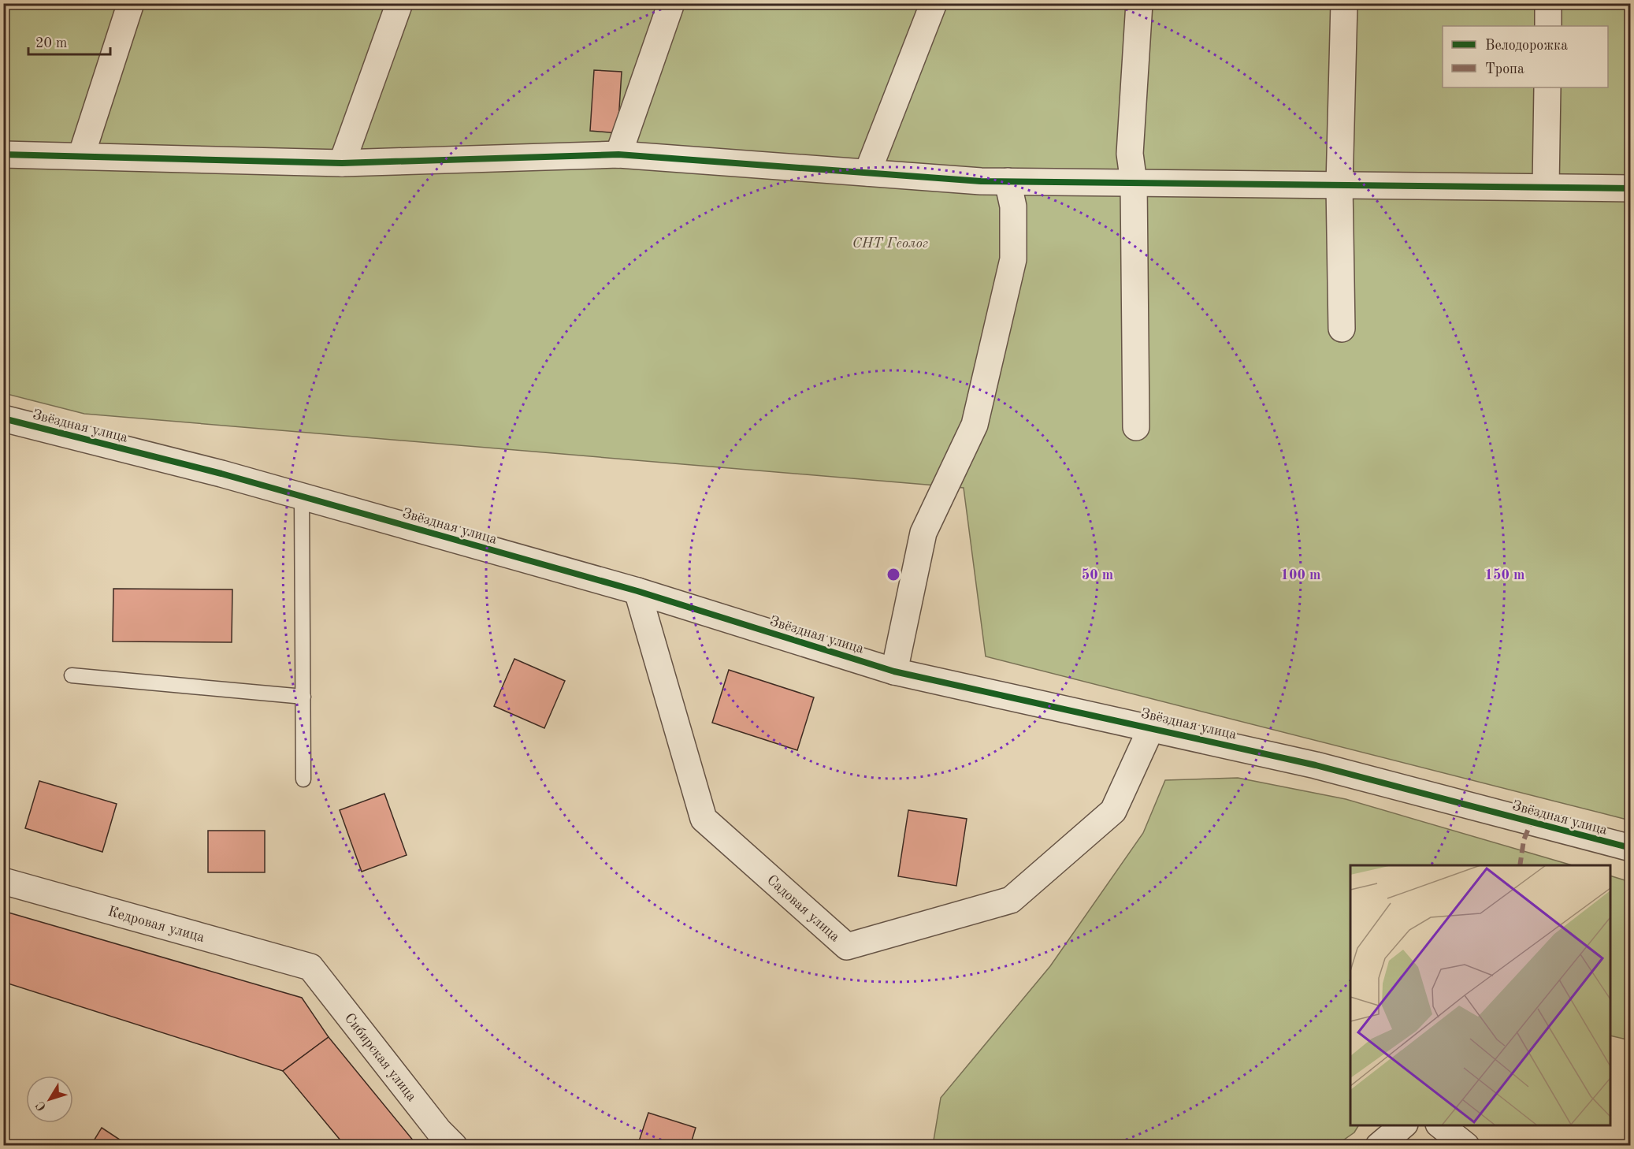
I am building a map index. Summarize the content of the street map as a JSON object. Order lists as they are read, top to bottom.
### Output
{
  "streets": {
    "street": [
      "Звёздная улица",
      "Садовая улица",
      "Кедровая улица",
      "Сибирская улица"
    ]
  },
  "crossings": [
    ["Звёздная улица", "Садовая улица"],
    ["Кедровая улица", "Сибирская улица"]
  ],
  "parks": ["СНТ Геолог"],
  "legend": ["Велодорожка", "Тропа"],
  "scale_bar": "20 m",
  "north": "bottom left",
  "rings": ["50 m", "100 m", "150 m"]
}
